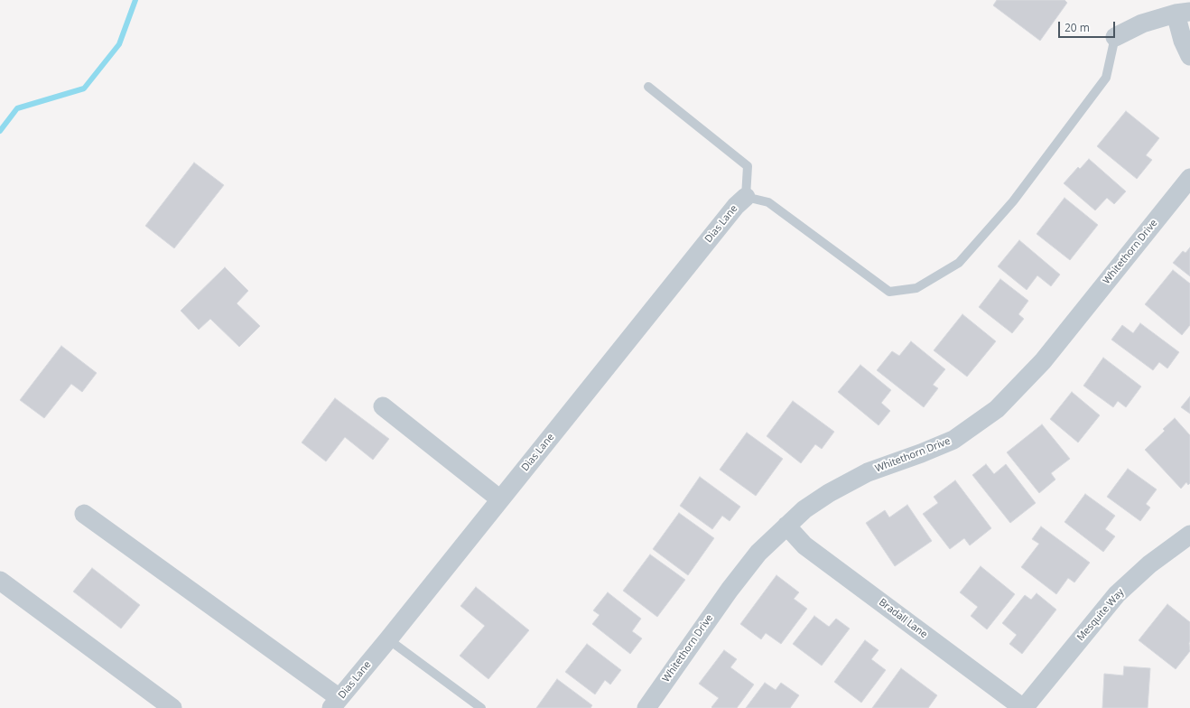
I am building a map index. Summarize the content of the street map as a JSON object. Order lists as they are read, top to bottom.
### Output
{
  "streets": {
    "street": [
      "Dias Lane",
      "Whitethorn Drive",
      "Mesquite Way",
      "Bradall Lane"
    ]
  },
  "crossings": [
    ["Whitethorn Drive", "Bradall Lane"],
    ["Mesquite Way", "Bradall Lane"]
  ],
  "scale_bar": "20 m"
}
